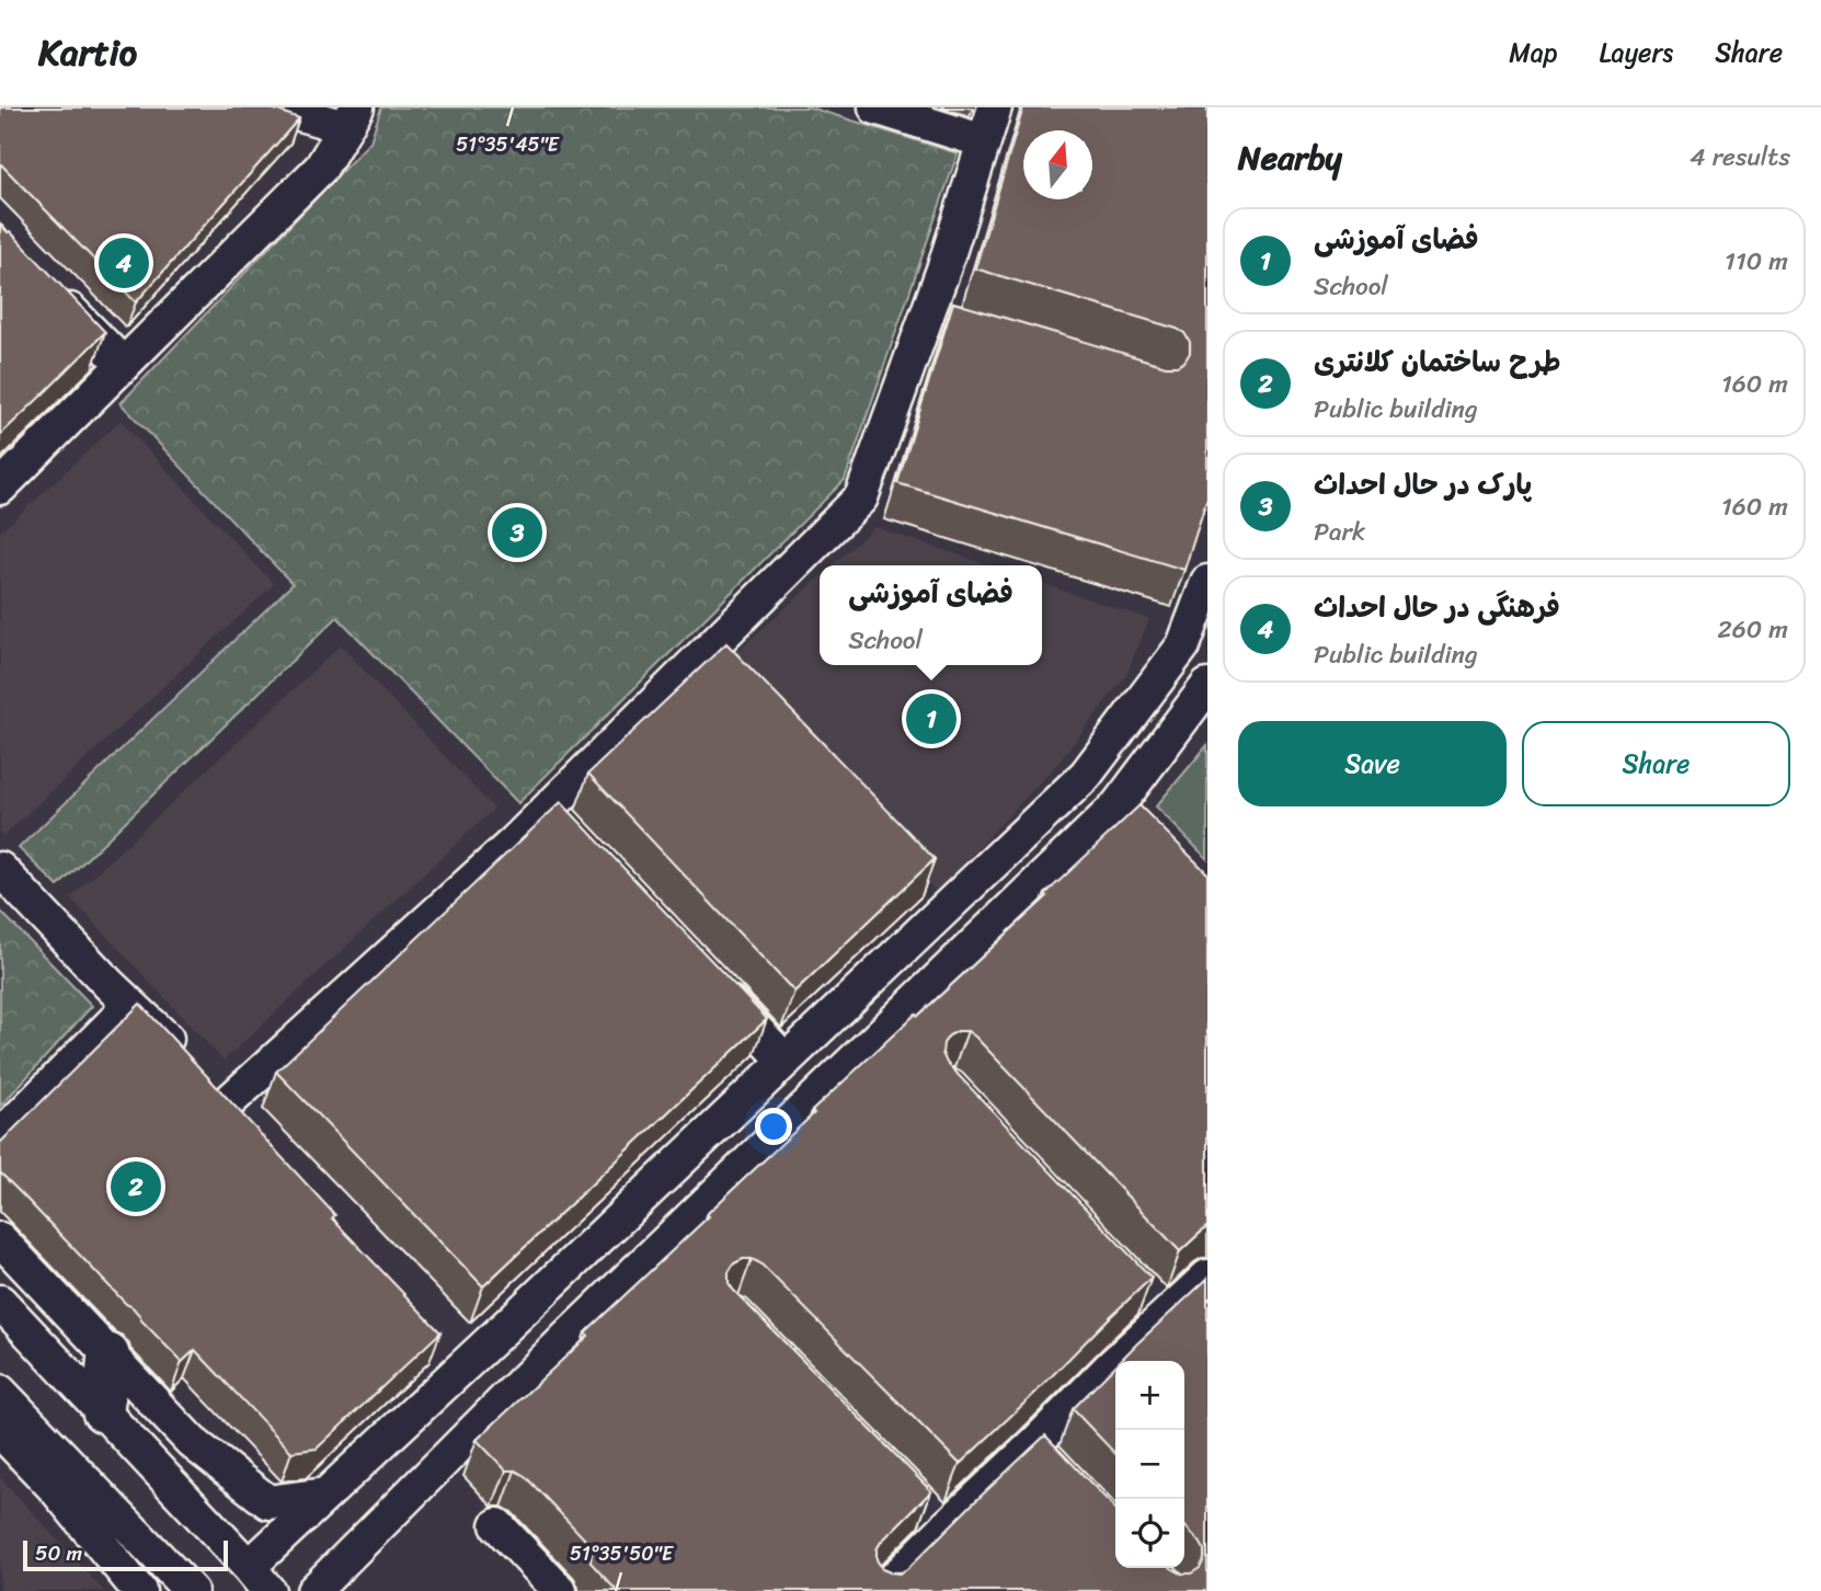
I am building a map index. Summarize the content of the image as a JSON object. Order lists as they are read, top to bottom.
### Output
{
  "scale_bar": "50 m",
  "north": "top",
  "page": {
    "header": "Kartio",
    "nav": ["Map", "Layers", "Share"],
    "heading": ["Nearby", "4 results"],
    "list": [
      {
        "mark": "1",
        "name": "فضای آموزشی",
        "note": "School",
        "value": "110 m"
      },
      {
        "mark": "2",
        "name": "طرح ساختمان کلانتری",
        "note": "Public building",
        "value": "160 m"
      },
      {
        "mark": "3",
        "name": "پارک در حال احداث",
        "note": "Park",
        "value": "160 m"
      },
      {
        "mark": "4",
        "name": "فرهنگی در حال احداث",
        "note": "Public building",
        "value": "260 m"
      }
    ],
    "pins": [
      "4",
      "3",
      "1",
      "2"
    ],
    "popup": ["فضای آموزشی", "School"],
    "buttons": ["Save", "Share"],
    "map_buttons": ["+", "−"],
    "scale": "50 m"
  },
  "coordinates": ["51°35'45\"E", "51°35'50\"E"]
}
